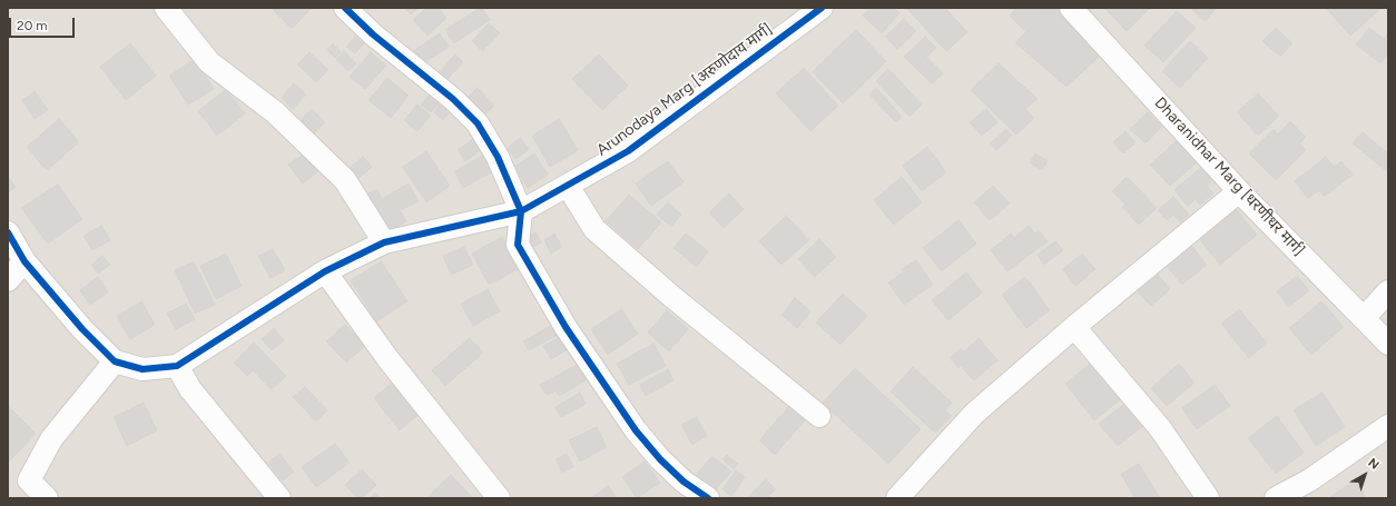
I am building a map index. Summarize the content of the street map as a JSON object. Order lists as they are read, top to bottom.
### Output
{
  "streets": {
    "street": ["Arunodaya Marg [अरुणोदा‍य मार्ग]", "Dharanidhar Marg [धरणीधर मार्ग]"]
  },
  "scale_bar": "20 m",
  "north": "top right"
}
